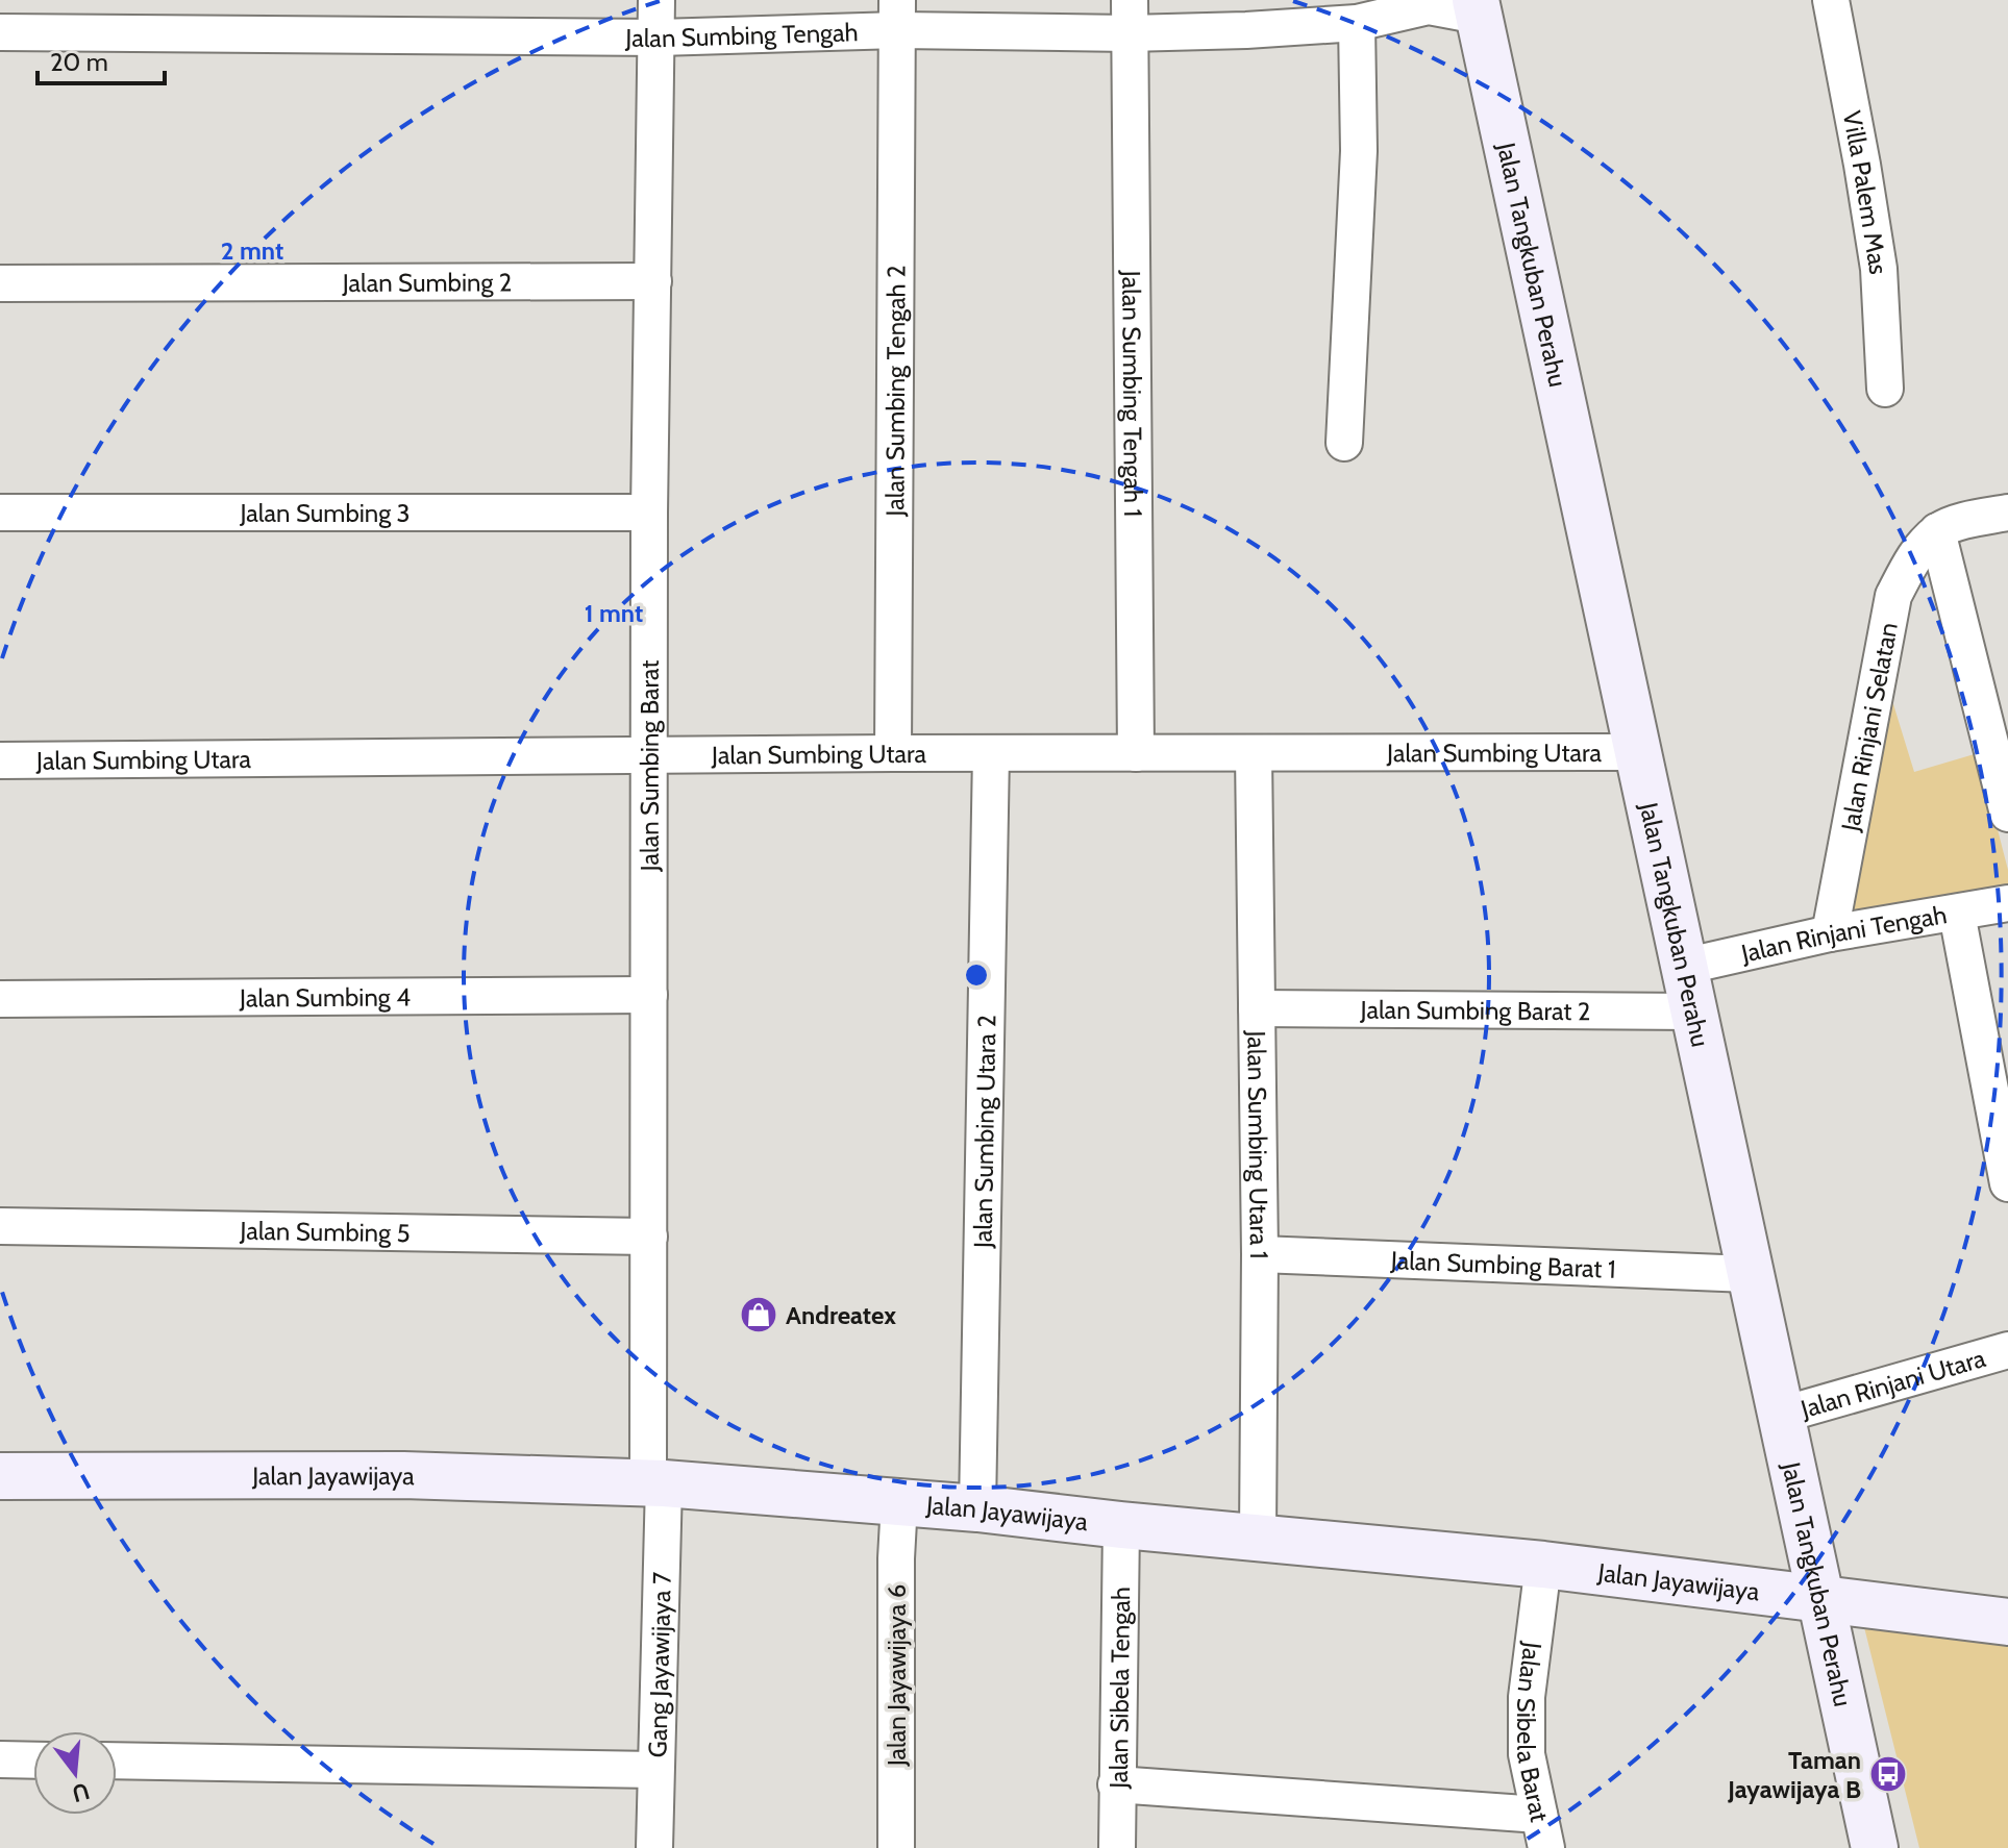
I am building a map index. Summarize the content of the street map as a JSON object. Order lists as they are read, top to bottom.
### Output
{
  "streets": {
    "main road": ["Jalan Tangkuban Perahu", "Jalan Jayawijaya"],
    "street": [
      "Jalan Sumbing Tengah",
      "Villa Palem Mas",
      "Jalan Sumbing 2",
      "Jalan Sumbing Tengah 2",
      "Jalan Sumbing Tengah 1",
      "Jalan Sumbing 3",
      "Jalan Rinjani Selatan",
      "Jalan Sumbing Utara",
      "Jalan Sumbing Barat",
      "Jalan Rinjani Tengah",
      "Jalan Sumbing 4",
      "Jalan Sumbing Barat 2",
      "Jalan Sumbing Utara 2",
      "Jalan Sumbing Utara 1",
      "Jalan Sumbing 5",
      "Jalan Sumbing Barat 1",
      "Jalan Rinjani Utara",
      "Gang Jayawijaya 7",
      "Jalan Jayawijaya 6",
      "Jalan Sibela Tengah",
      "Jalan Sibela Barat"
    ]
  },
  "crossings": [
    ["Jalan Sumbing Tengah", "Jalan Tangkuban Perahu"],
    ["Jalan Sumbing Tengah", "Jalan Sumbing Tengah 2"],
    ["Jalan Sumbing Tengah", "Jalan Sumbing Tengah 1"],
    ["Jalan Sumbing Tengah", "Jalan Sumbing Barat"],
    ["Jalan Tangkuban Perahu", "Jalan Sumbing Utara"],
    ["Jalan Tangkuban Perahu", "Jalan Rinjani Tengah"],
    ["Jalan Tangkuban Perahu", "Jalan Sumbing Barat 2"],
    ["Jalan Tangkuban Perahu", "Jalan Sumbing Barat 1"],
    ["Jalan Tangkuban Perahu", "Jalan Rinjani Utara"],
    ["Jalan Tangkuban Perahu", "Jalan Jayawijaya"],
    ["Jalan Sumbing 2", "Jalan Sumbing Barat"],
    ["Jalan Sumbing Tengah 2", "Jalan Sumbing Utara"],
    ["Jalan Sumbing Tengah 1", "Jalan Sumbing Utara"],
    ["Jalan Sumbing 3", "Jalan Sumbing Barat"],
    ["Jalan Rinjani Selatan", "Jalan Rinjani Tengah"],
    ["Jalan Sumbing Utara", "Jalan Sumbing Barat"],
    ["Jalan Sumbing Utara", "Jalan Sumbing Utara 2"],
    ["Jalan Sumbing Utara", "Jalan Sumbing Utara 1"],
    ["Jalan Sumbing Barat", "Jalan Sumbing 4"],
    ["Jalan Sumbing Barat", "Jalan Sumbing 5"],
    ["Jalan Sumbing Barat", "Jalan Jayawijaya"],
    ["Jalan Sumbing Barat", "Gang Jayawijaya 7"],
    ["Jalan Sumbing Barat 2", "Jalan Sumbing Utara 1"],
    ["Jalan Sumbing Utara 2", "Jalan Jayawijaya"],
    ["Jalan Sumbing Utara 1", "Jalan Sumbing Barat 1"],
    ["Jalan Sumbing Utara 1", "Jalan Jayawijaya"],
    ["Jalan Jayawijaya", "Gang Jayawijaya 7"],
    ["Jalan Jayawijaya", "Jalan Jayawijaya 6"],
    ["Jalan Jayawijaya", "Jalan Sibela Tengah"],
    ["Jalan Jayawijaya", "Jalan Sibela Barat"]
  ],
  "places": {
    "shop": ["Andreatex"],
    "bus stop": ["Taman Jayawijaya B"]
  },
  "scale_bar": "20 m",
  "north": "bottom",
  "rings": ["2 mnt", "1 mnt"]
}
